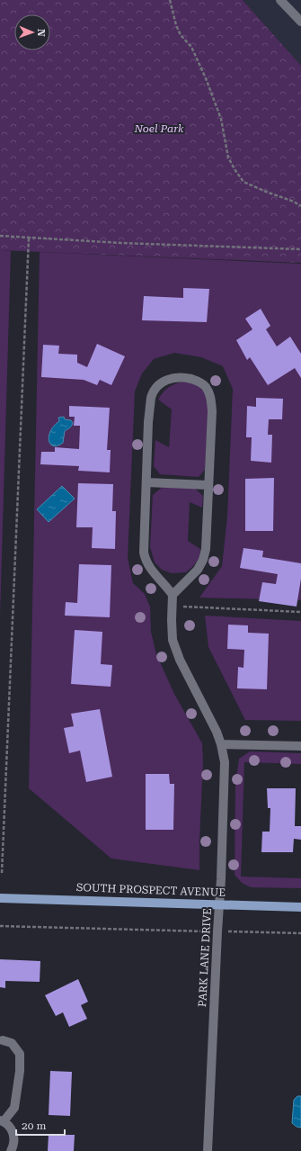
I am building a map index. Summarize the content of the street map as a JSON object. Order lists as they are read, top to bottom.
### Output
{
  "streets": {
    "main road": ["SOUTH PROSPECT AVENUE"],
    "street": ["PARK LANE DRIVE"]
  },
  "crossings": [
    ["SOUTH PROSPECT AVENUE", "PARK LANE DRIVE"]
  ],
  "parks": ["Noel Park"],
  "scale_bar": "20 m",
  "north": "right"
}
